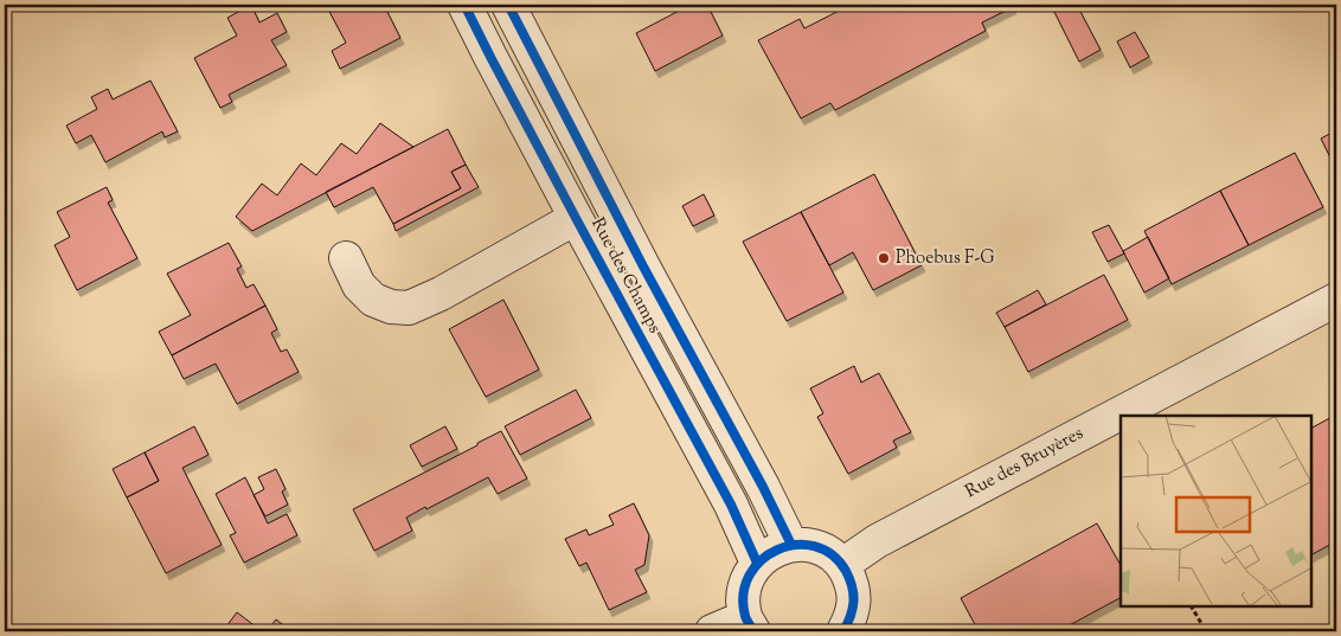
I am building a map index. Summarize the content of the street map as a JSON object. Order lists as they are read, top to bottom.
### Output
{
  "streets": {
    "street": ["Rue des Champs", "Rue des Bruyères"]
  },
  "places": ["Phoebus F-G"]
}
